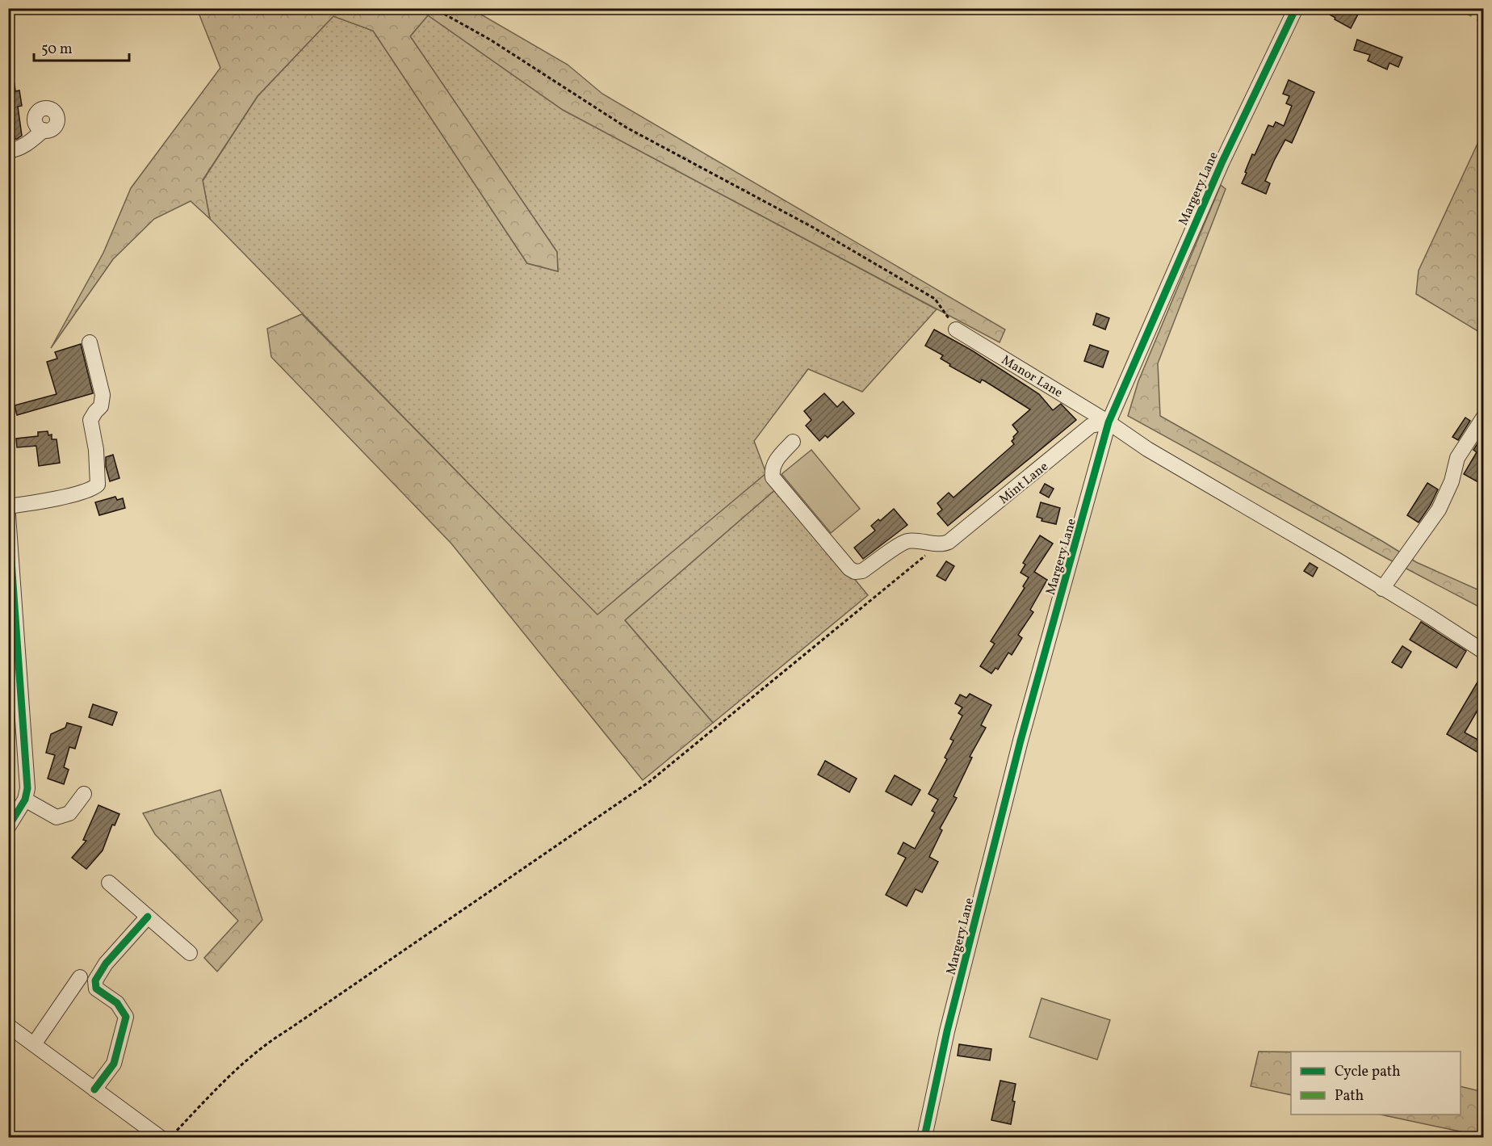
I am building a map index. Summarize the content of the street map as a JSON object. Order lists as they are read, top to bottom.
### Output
{
  "streets": {
    "street": ["Margery Lane", "Manor Lane", "Mint Lane"]
  },
  "crossings": [
    ["Margery Lane", "Manor Lane"],
    ["Margery Lane", "Mint Lane"],
    ["Manor Lane", "Mint Lane"]
  ],
  "legend": ["Cycle path", "Path"],
  "scale_bar": "50 m"
}
